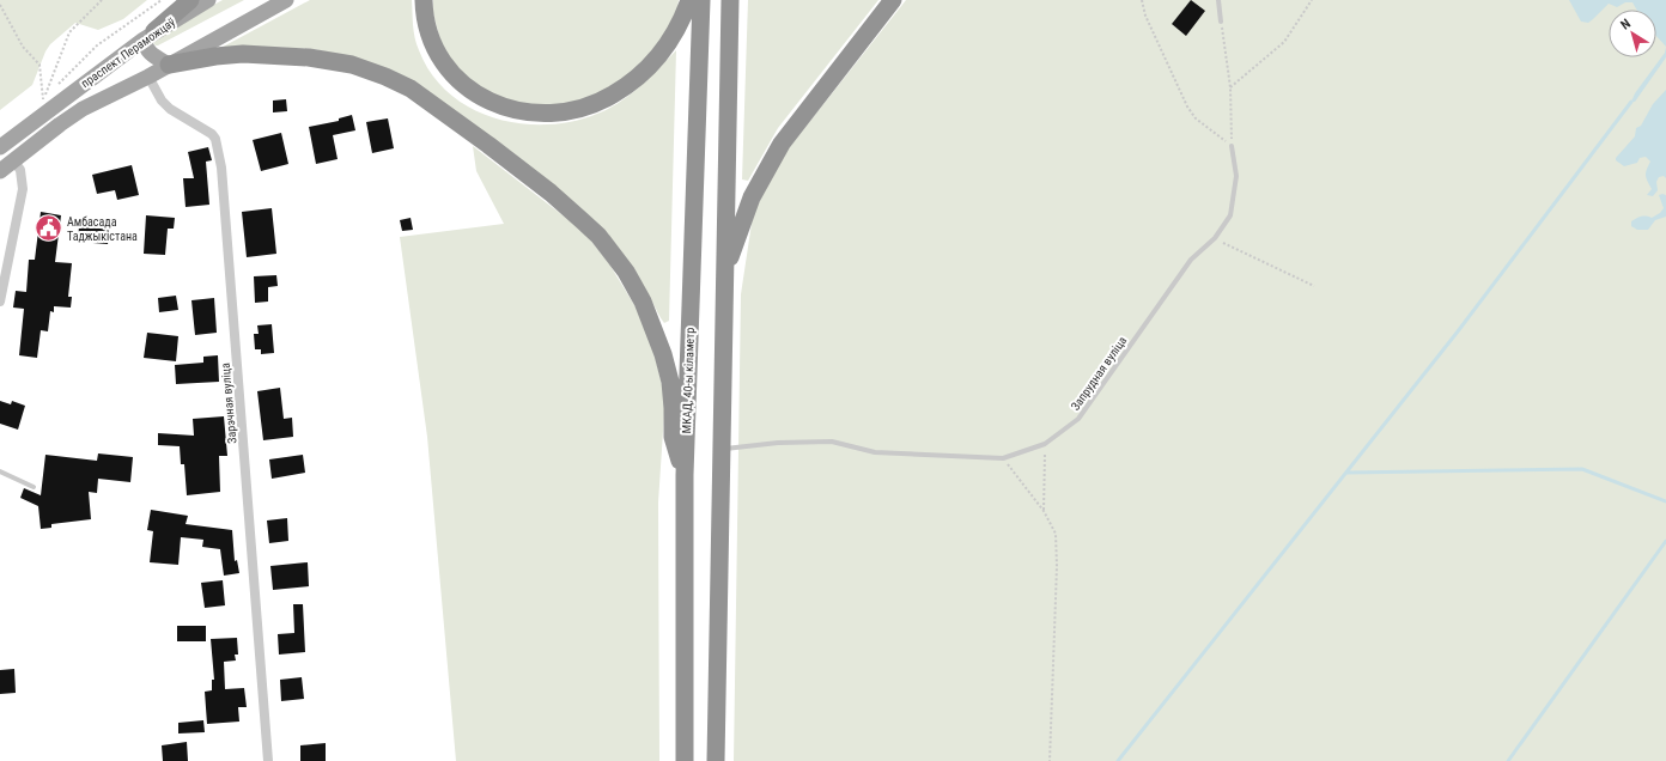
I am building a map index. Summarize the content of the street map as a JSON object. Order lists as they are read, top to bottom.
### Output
{
  "streets": {
    "highway": ["МКАД, 40-ы кіламетр"],
    "main road": ["праспект Пераможцаў"],
    "street": ["Зарэчная вуліца"],
    "lane": ["Запрудная вуліца"]
  },
  "places": {
    "public building": ["Амбасада Таджыкістана"]
  },
  "north": "top left"
}
